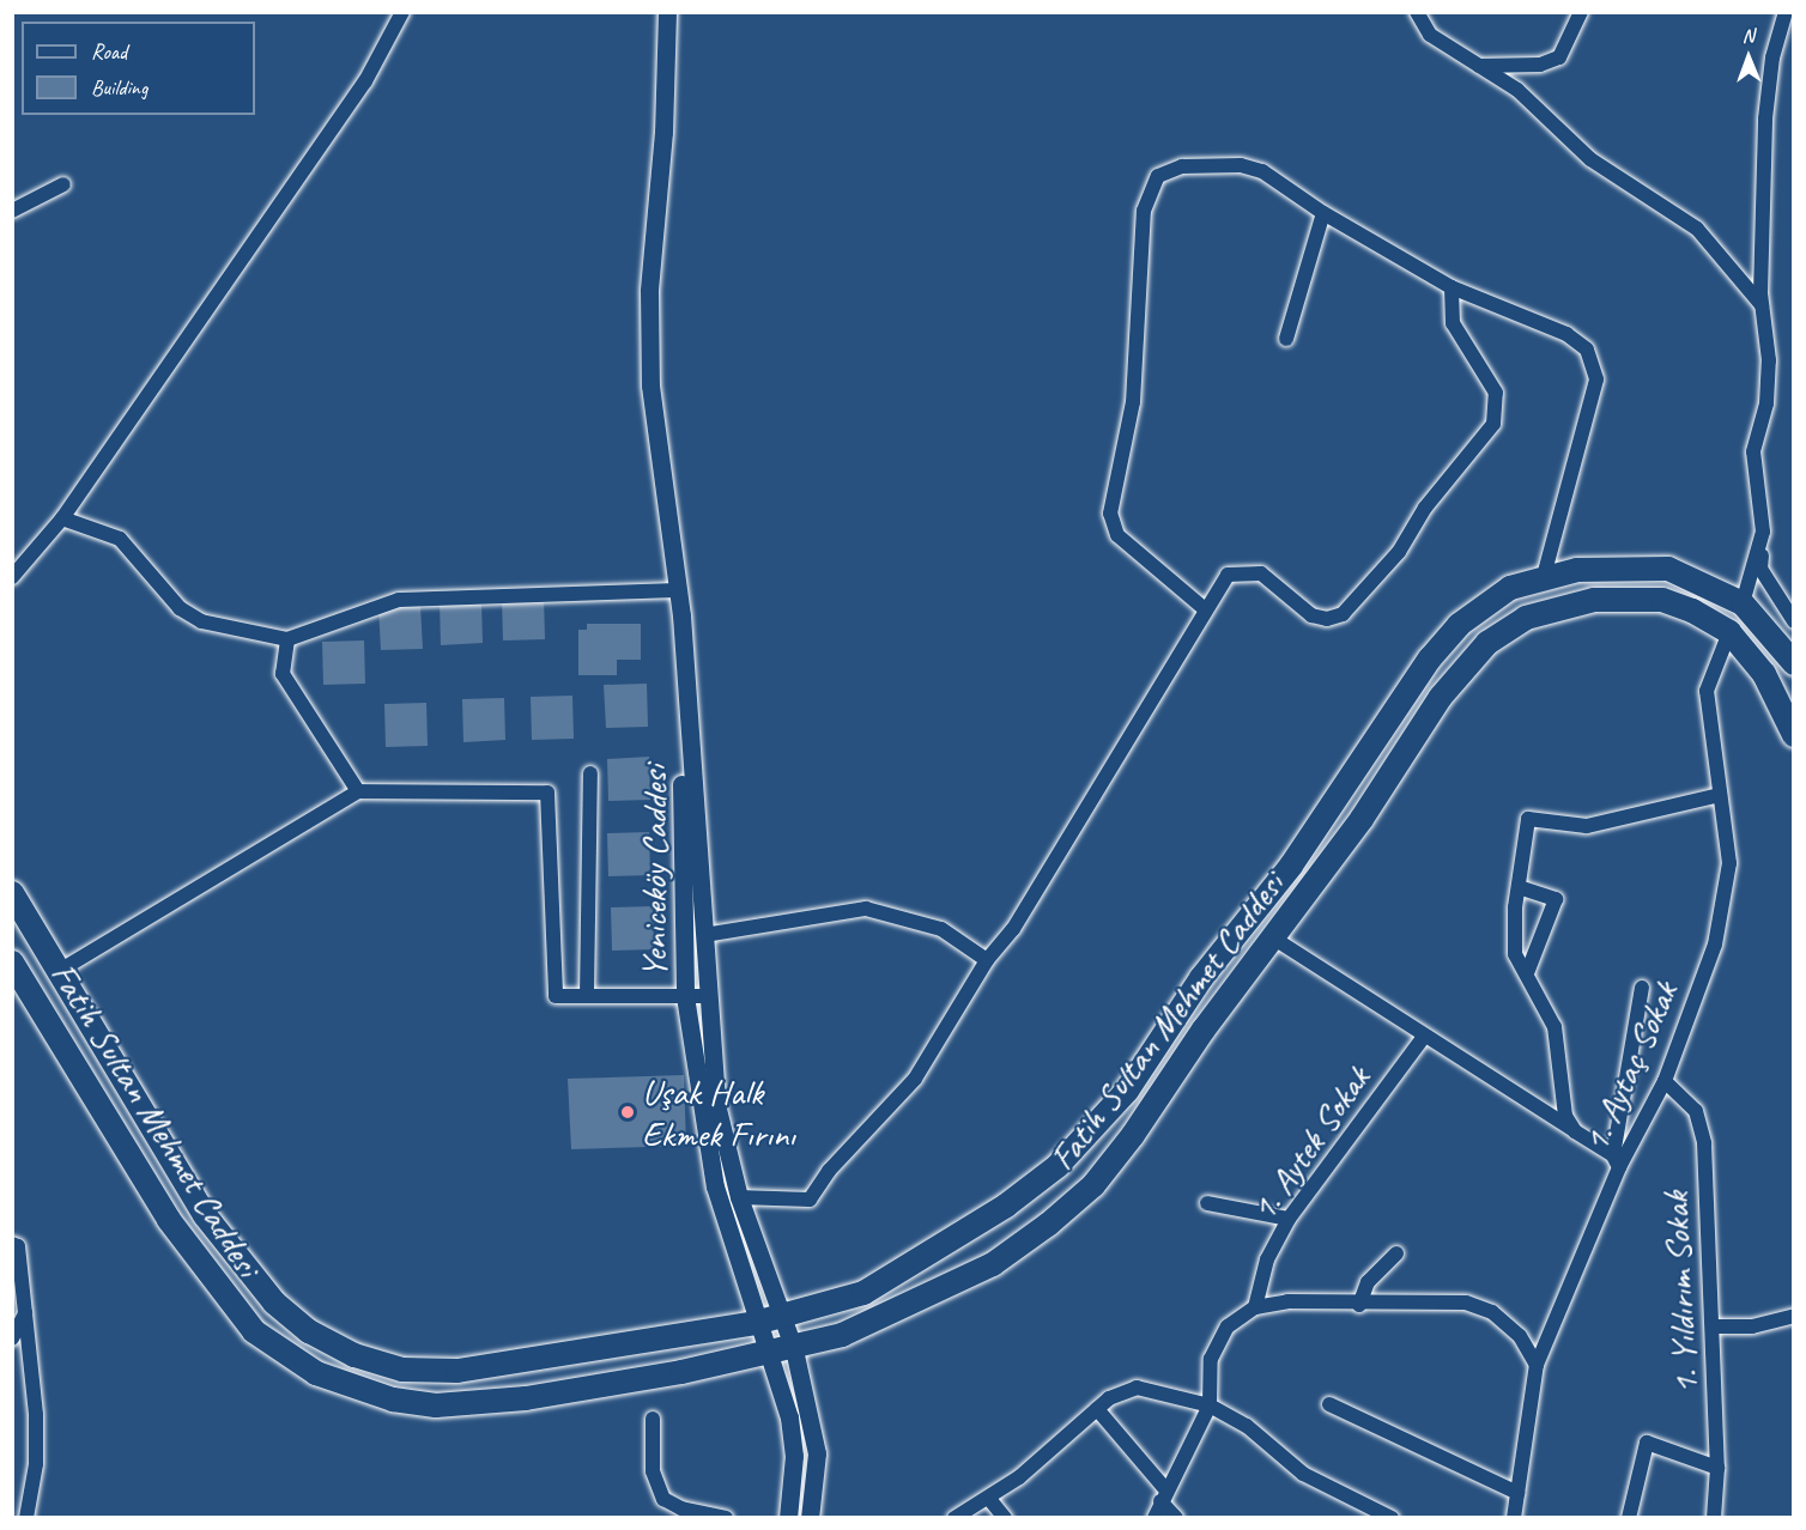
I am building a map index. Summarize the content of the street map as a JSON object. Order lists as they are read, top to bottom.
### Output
{
  "streets": {
    "main road": ["Fatih Sultan Mehmet Caddesi"],
    "street": [
      "Yeniceköy Caddesi",
      "1. Aytaç Sokak",
      "1. Aytek Sokak",
      "1. Yıldırım Sokak"
    ]
  },
  "crossings": [
    ["Yeniceköy Caddesi", "Fatih Sultan Mehmet Caddesi"],
    ["Fatih Sultan Mehmet Caddesi", "1. Aytaç Sokak"],
    ["1. Aytaç Sokak", "1. Yıldırım Sokak"]
  ],
  "places": ["Uşak Halk Ekmek Fırını"],
  "legend": ["Road", "Building"],
  "north": "top"
}
